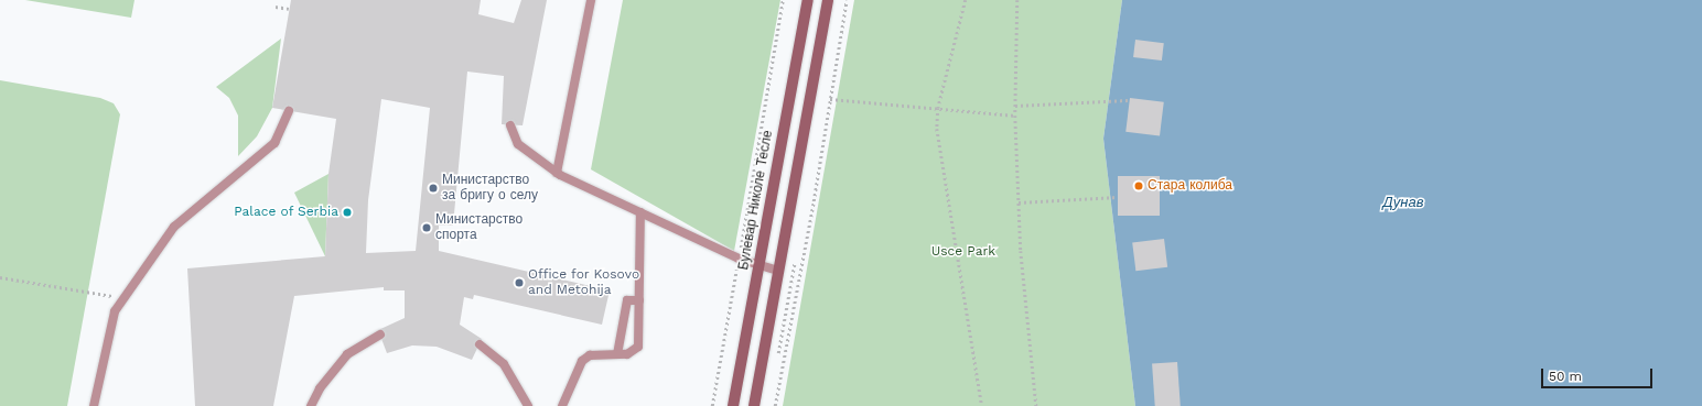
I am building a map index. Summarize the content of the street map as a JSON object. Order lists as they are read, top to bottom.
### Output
{
  "streets": {
    "main road": ["Булевар Николе Тесле"]
  },
  "water": ["Дунав"],
  "parks": ["Usce Park"],
  "places": [
    "Стара колиба",
    "Министарство за бригу о селу",
    "Palace of Serbia",
    "Министарство спорта",
    "Office for Kosovo and Metohija"
  ],
  "scale_bar": "50 m"
}
